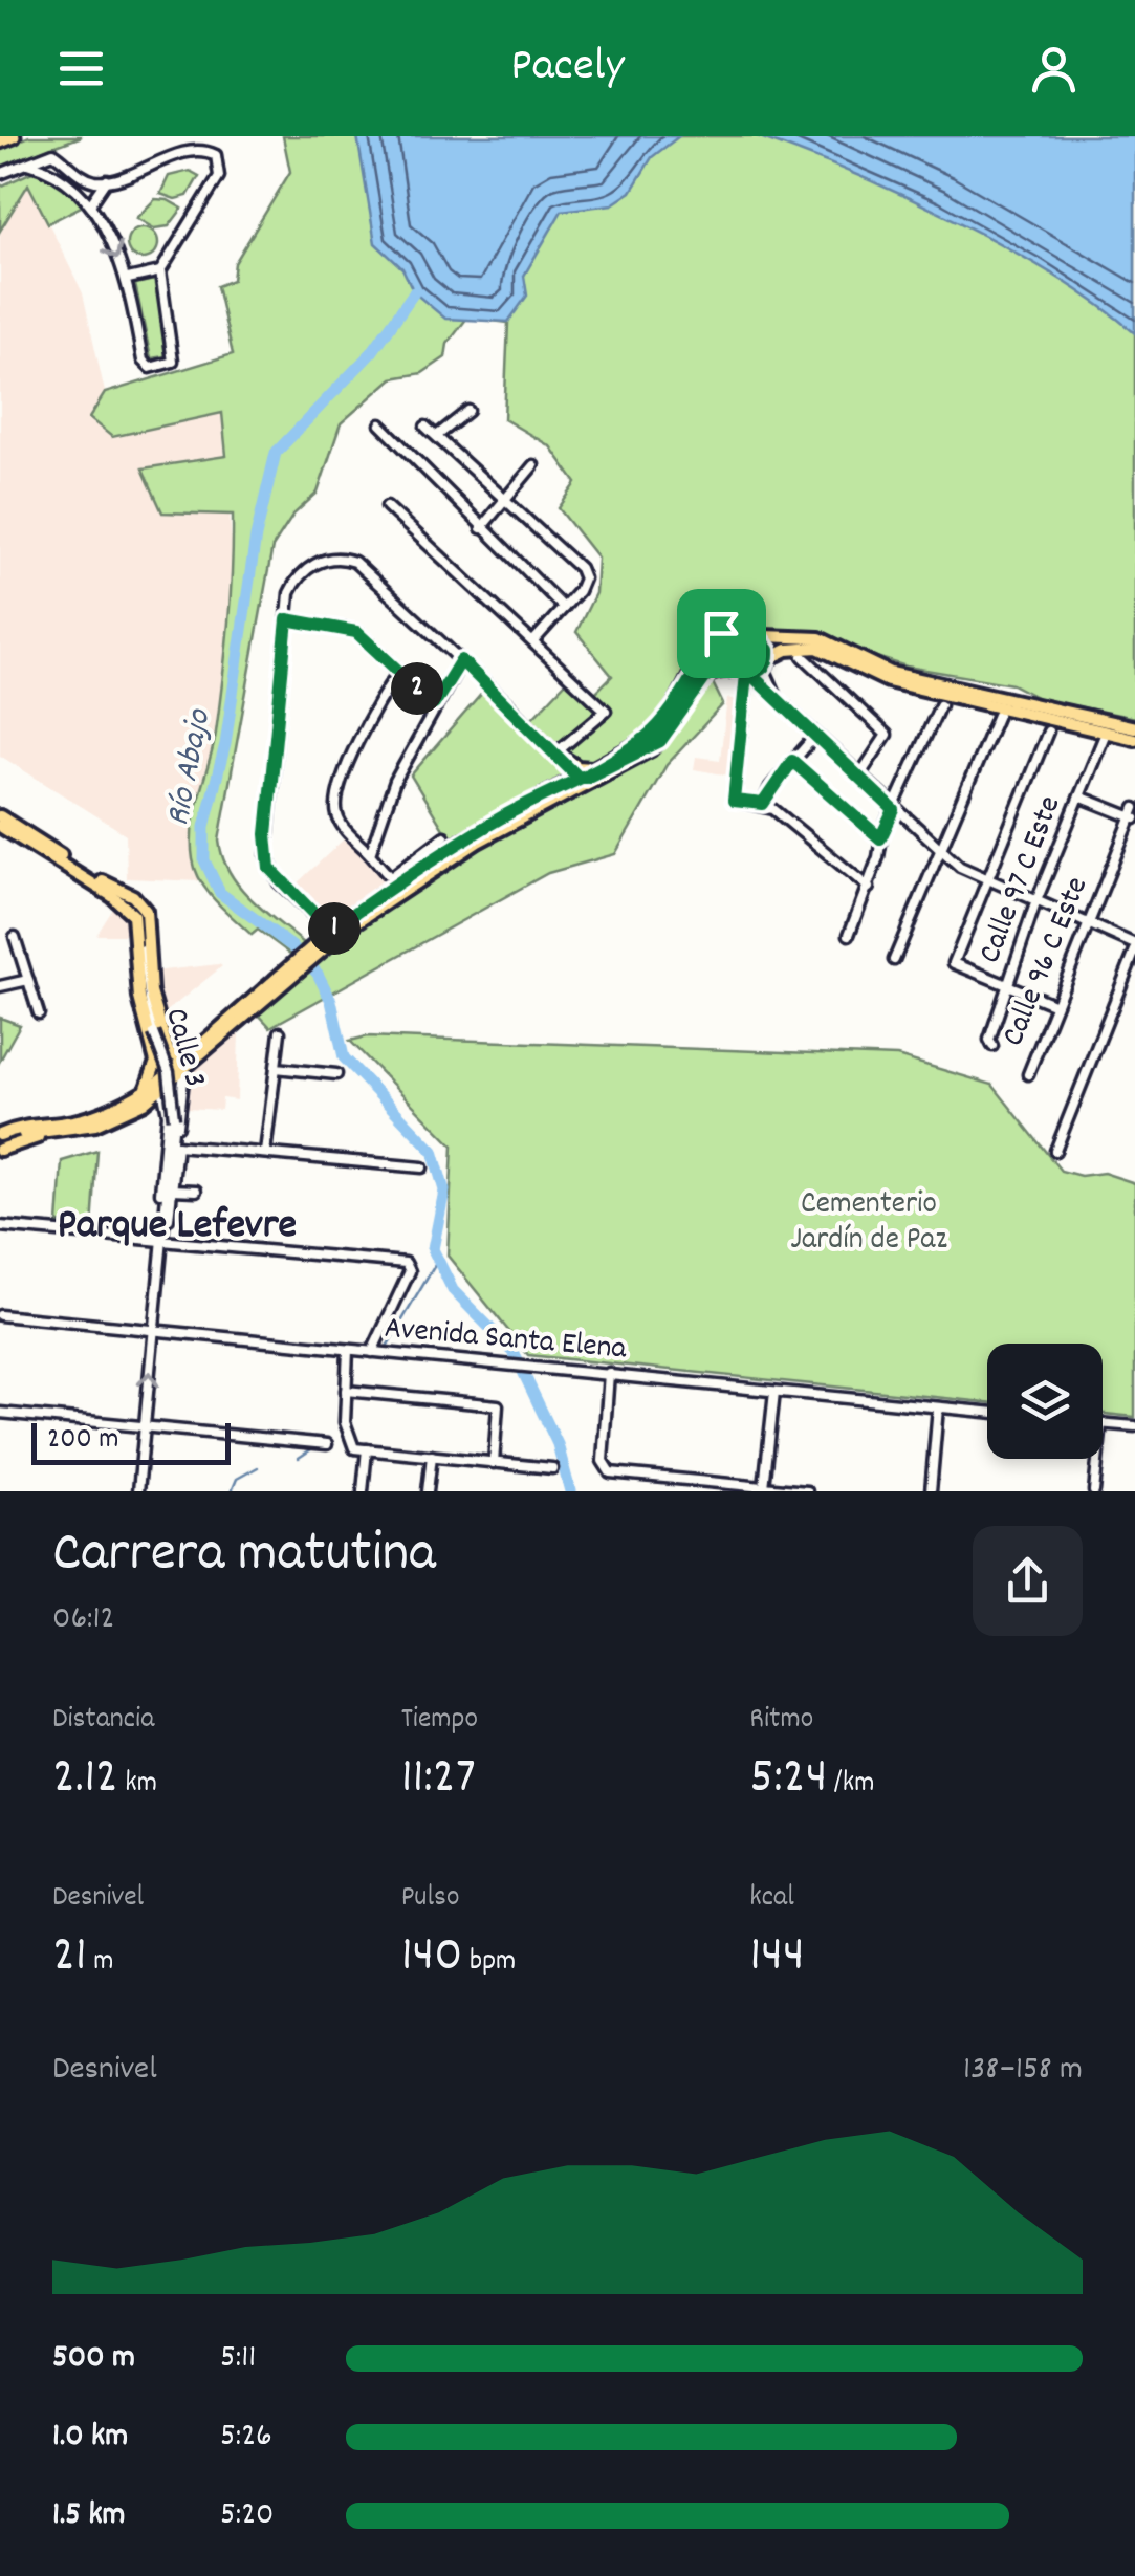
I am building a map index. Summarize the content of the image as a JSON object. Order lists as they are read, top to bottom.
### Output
{
  "streets": {
    "street": [
      "Calle 97 C Este",
      "Calle 96 C Este",
      "Calle 3",
      "Avenida Santa Elena"
    ]
  },
  "crossings": [
    ["Calle 3", "Avenida Santa Elena"]
  ],
  "districts": ["Parque Lefevre"],
  "water": ["Río Abajo"],
  "parks": ["Cementerio Jardín de Paz"],
  "scale_bar": "200 m",
  "page": {
    "header": "Pacely",
    "pins": ["2", "1"],
    "scale": "200 m",
    "heading": ["Carrera matutina", "06:12"],
    "stats": [
      ["Distancia", "2.12 km"],
      ["Tiempo", "11:27"],
      ["Ritmo", "5:24 /km"],
      ["Desnivel", "21 m"],
      ["Pulso", "140 bpm"],
      ["kcal", "144"]
    ],
    "chart": ["Desnivel", "138–158 m"],
    "list": [
      {
        "name": "500 m",
        "note": "5:11"
      },
      {
        "name": "1.0 km",
        "note": "5:26"
      },
      {
        "name": "1.5 km",
        "note": "5:20"
      }
    ]
  }
}
